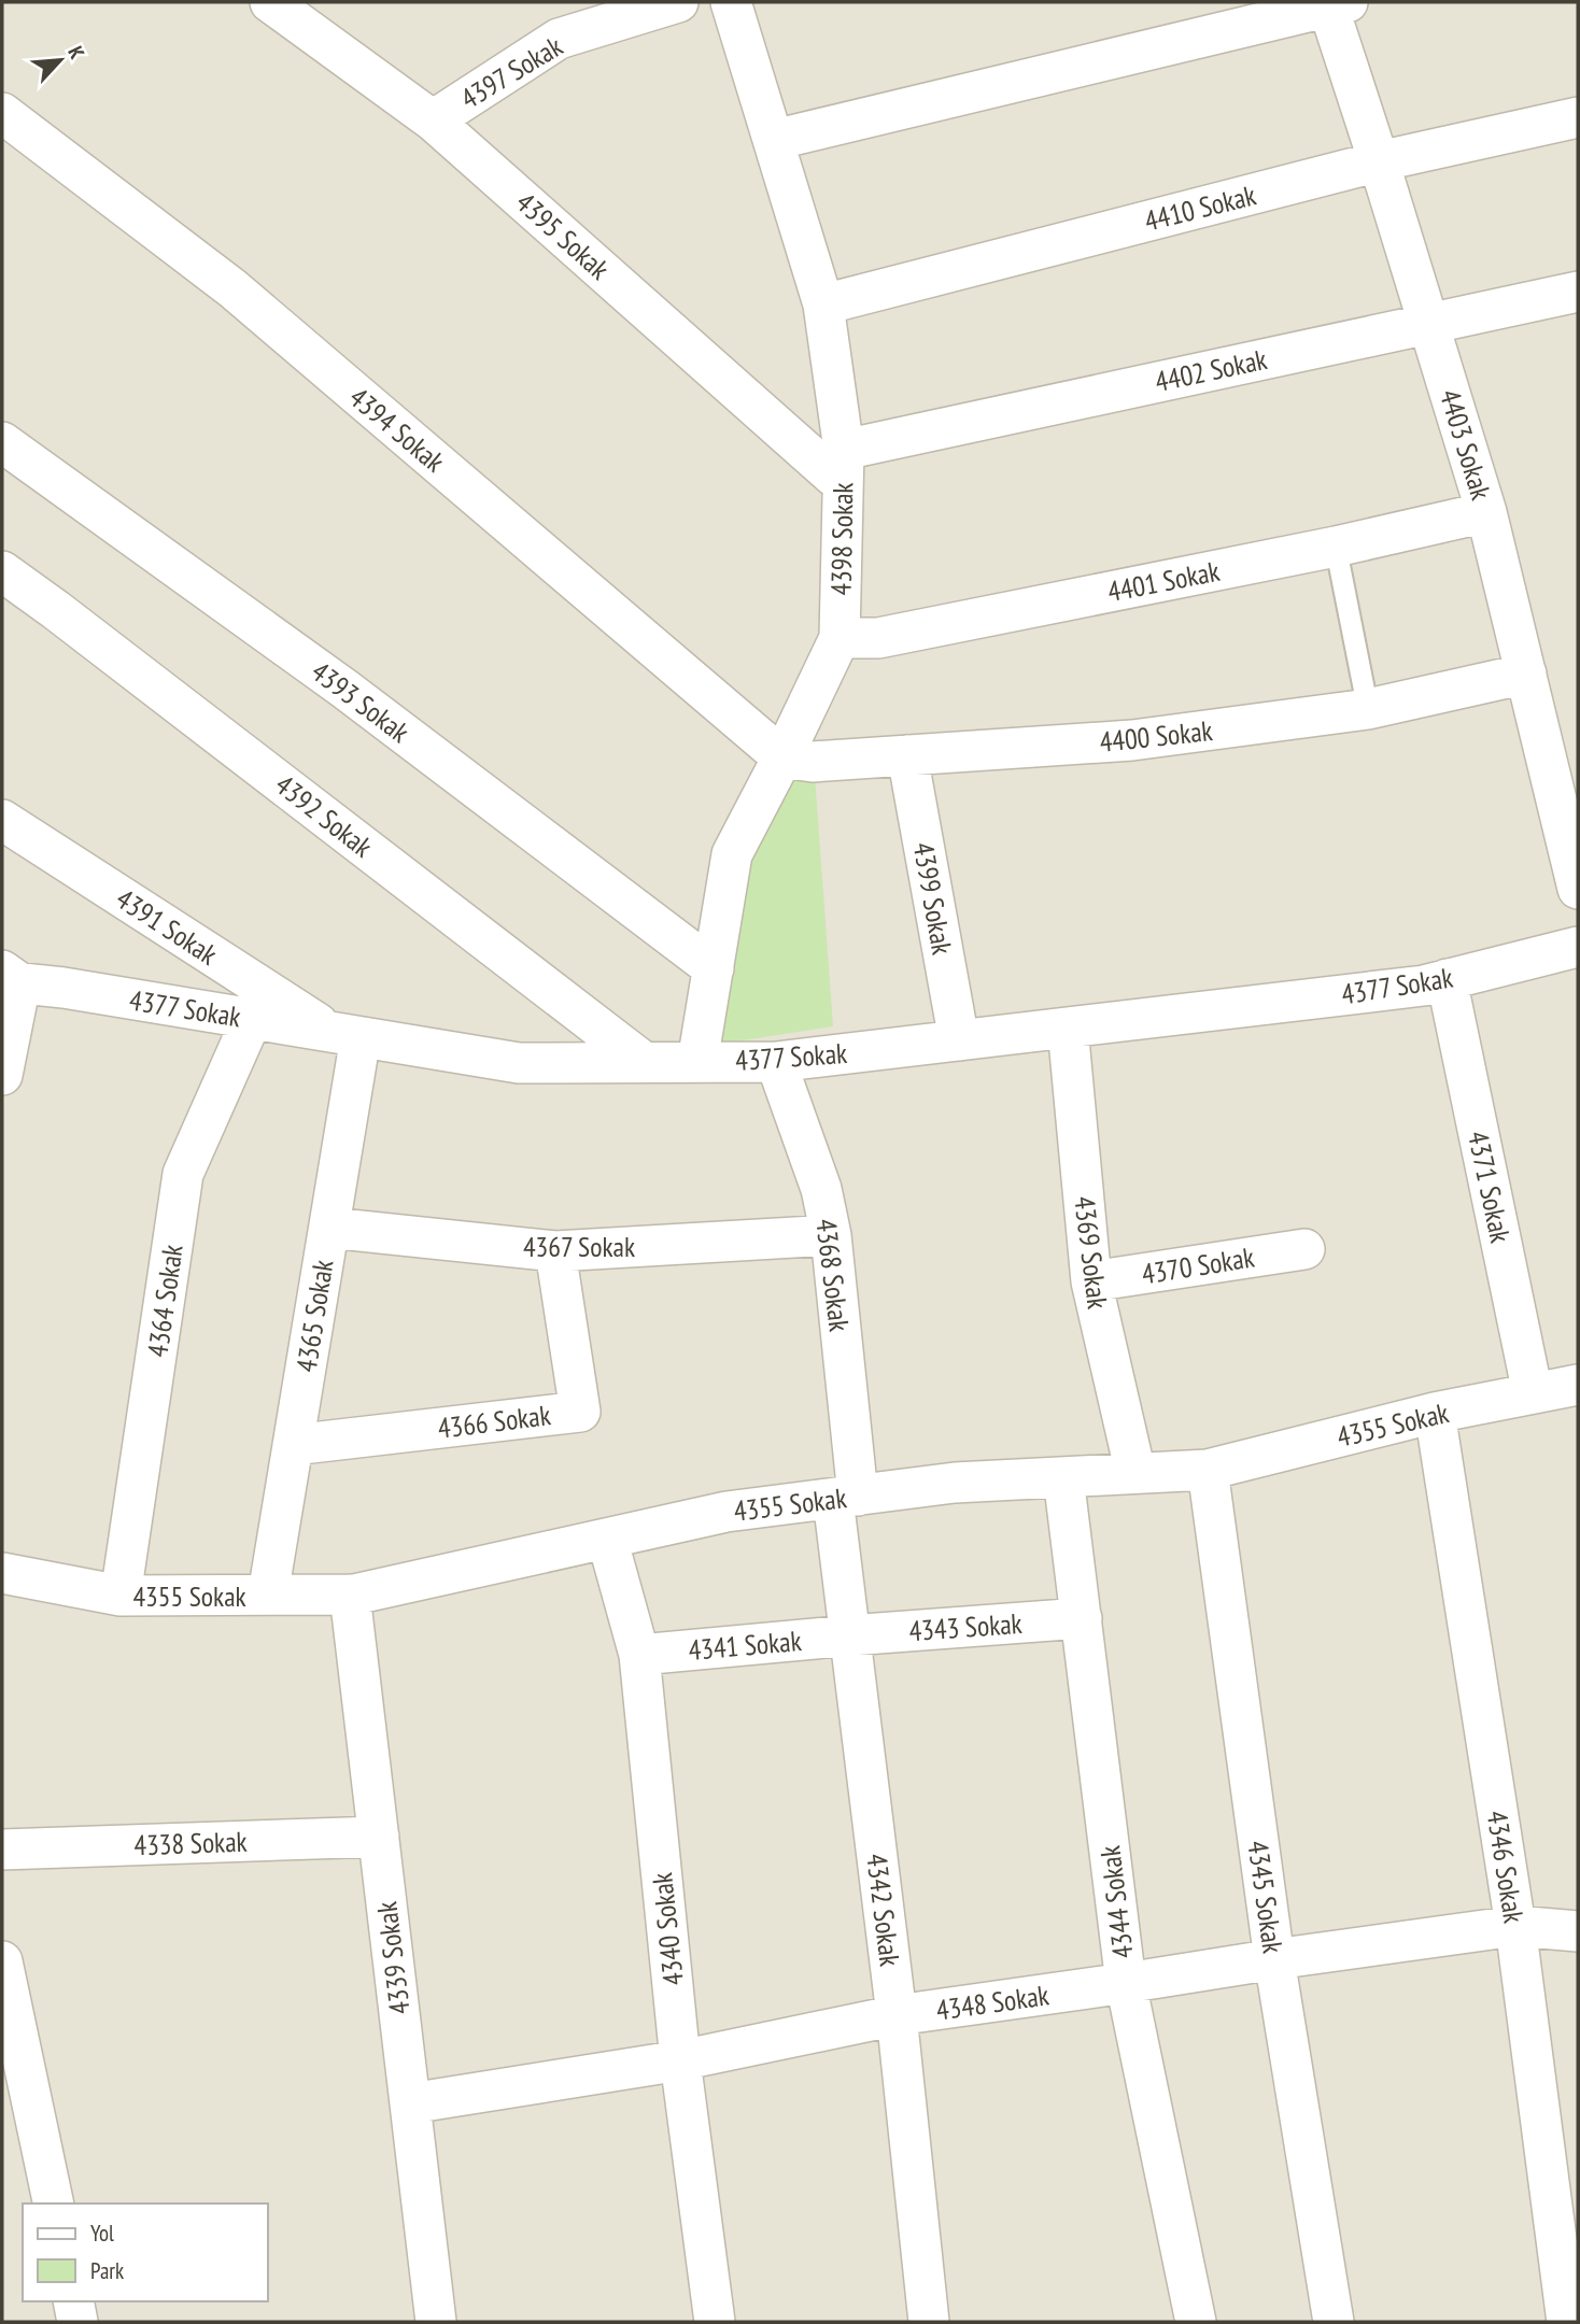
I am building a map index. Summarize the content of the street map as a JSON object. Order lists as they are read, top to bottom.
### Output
{
  "streets": {
    "street": [
      "4397 Sokak",
      "4410 Sokak",
      "4395 Sokak",
      "4402 Sokak",
      "4394 Sokak",
      "4403 Sokak",
      "4398 Sokak",
      "4401 Sokak",
      "4393 Sokak",
      "4400 Sokak",
      "4392 Sokak",
      "4399 Sokak",
      "4391 Sokak",
      "4377 Sokak",
      "4371 Sokak",
      "4367 Sokak",
      "4369 Sokak",
      "4370 Sokak",
      "4368 Sokak",
      "4364 Sokak",
      "4365 Sokak",
      "4366 Sokak",
      "4355 Sokak",
      "4343 Sokak",
      "4341 Sokak",
      "4338 Sokak",
      "4346 Sokak",
      "4345 Sokak",
      "4344 Sokak",
      "4342 Sokak",
      "4340 Sokak",
      "4339 Sokak",
      "4348 Sokak"
    ]
  },
  "crossings": [
    ["4397 Sokak", "4395 Sokak"],
    ["4410 Sokak", "4403 Sokak"],
    ["4410 Sokak", "4398 Sokak"],
    ["4395 Sokak", "4402 Sokak"],
    ["4395 Sokak", "4398 Sokak"],
    ["4402 Sokak", "4403 Sokak"],
    ["4402 Sokak", "4398 Sokak"],
    ["4394 Sokak", "4398 Sokak"],
    ["4394 Sokak", "4400 Sokak"],
    ["4403 Sokak", "4401 Sokak"],
    ["4403 Sokak", "4400 Sokak"],
    ["4398 Sokak", "4401 Sokak"],
    ["4398 Sokak", "4393 Sokak"],
    ["4398 Sokak", "4400 Sokak"],
    ["4398 Sokak", "4377 Sokak"],
    ["4400 Sokak", "4399 Sokak"],
    ["4392 Sokak", "4377 Sokak"],
    ["4399 Sokak", "4377 Sokak"],
    ["4391 Sokak", "4377 Sokak"],
    ["4391 Sokak", "4365 Sokak"],
    ["4377 Sokak", "4371 Sokak"],
    ["4377 Sokak", "4369 Sokak"],
    ["4377 Sokak", "4368 Sokak"],
    ["4377 Sokak", "4364 Sokak"],
    ["4377 Sokak", "4365 Sokak"],
    ["4371 Sokak", "4355 Sokak"],
    ["4367 Sokak", "4368 Sokak"],
    ["4367 Sokak", "4365 Sokak"],
    ["4367 Sokak", "4366 Sokak"],
    ["4369 Sokak", "4370 Sokak"],
    ["4369 Sokak", "4355 Sokak"],
    ["4368 Sokak", "4355 Sokak"],
    ["4368 Sokak", "4342 Sokak"],
    ["4364 Sokak", "4355 Sokak"],
    ["4365 Sokak", "4366 Sokak"],
    ["4365 Sokak", "4355 Sokak"],
    ["4355 Sokak", "4346 Sokak"],
    ["4355 Sokak", "4345 Sokak"],
    ["4355 Sokak", "4344 Sokak"],
    ["4355 Sokak", "4342 Sokak"],
    ["4355 Sokak", "4340 Sokak"],
    ["4355 Sokak", "4339 Sokak"],
    ["4343 Sokak", "4341 Sokak"],
    ["4343 Sokak", "4344 Sokak"],
    ["4343 Sokak", "4342 Sokak"],
    ["4341 Sokak", "4342 Sokak"],
    ["4341 Sokak", "4340 Sokak"],
    ["4338 Sokak", "4339 Sokak"],
    ["4346 Sokak", "4348 Sokak"],
    ["4345 Sokak", "4348 Sokak"],
    ["4344 Sokak", "4348 Sokak"],
    ["4342 Sokak", "4348 Sokak"],
    ["4340 Sokak", "4348 Sokak"],
    ["4339 Sokak", "4348 Sokak"]
  ],
  "legend": ["Yol", "Park"],
  "north": "top right"
}
